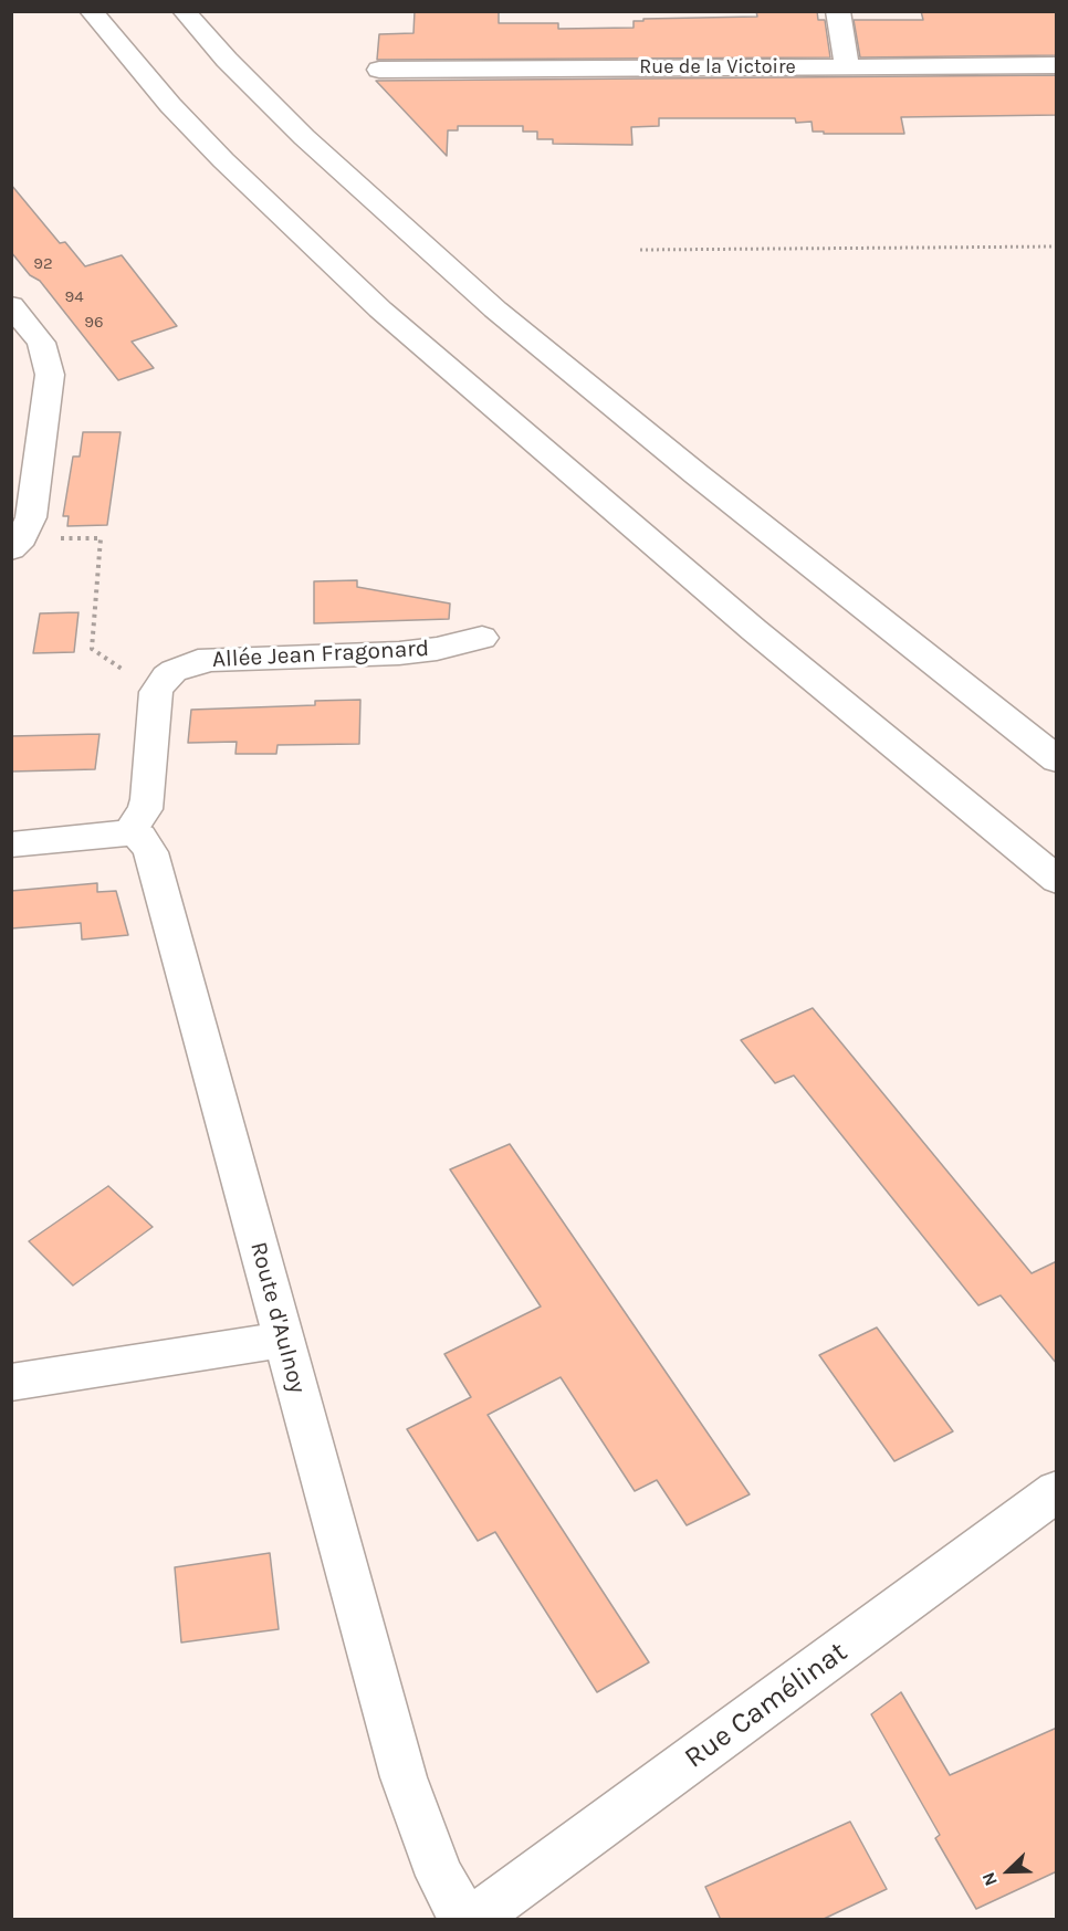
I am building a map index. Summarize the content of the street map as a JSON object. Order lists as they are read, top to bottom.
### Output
{
  "streets": {
    "main road": [
      "Rue de la Victoire",
      "Allée Jean Fragonard",
      "Route d'Aulnoy",
      "Rue Camélinat"
    ]
  },
  "house_numbers": ["92", "94", "96"],
  "north": "bottom left"
}
